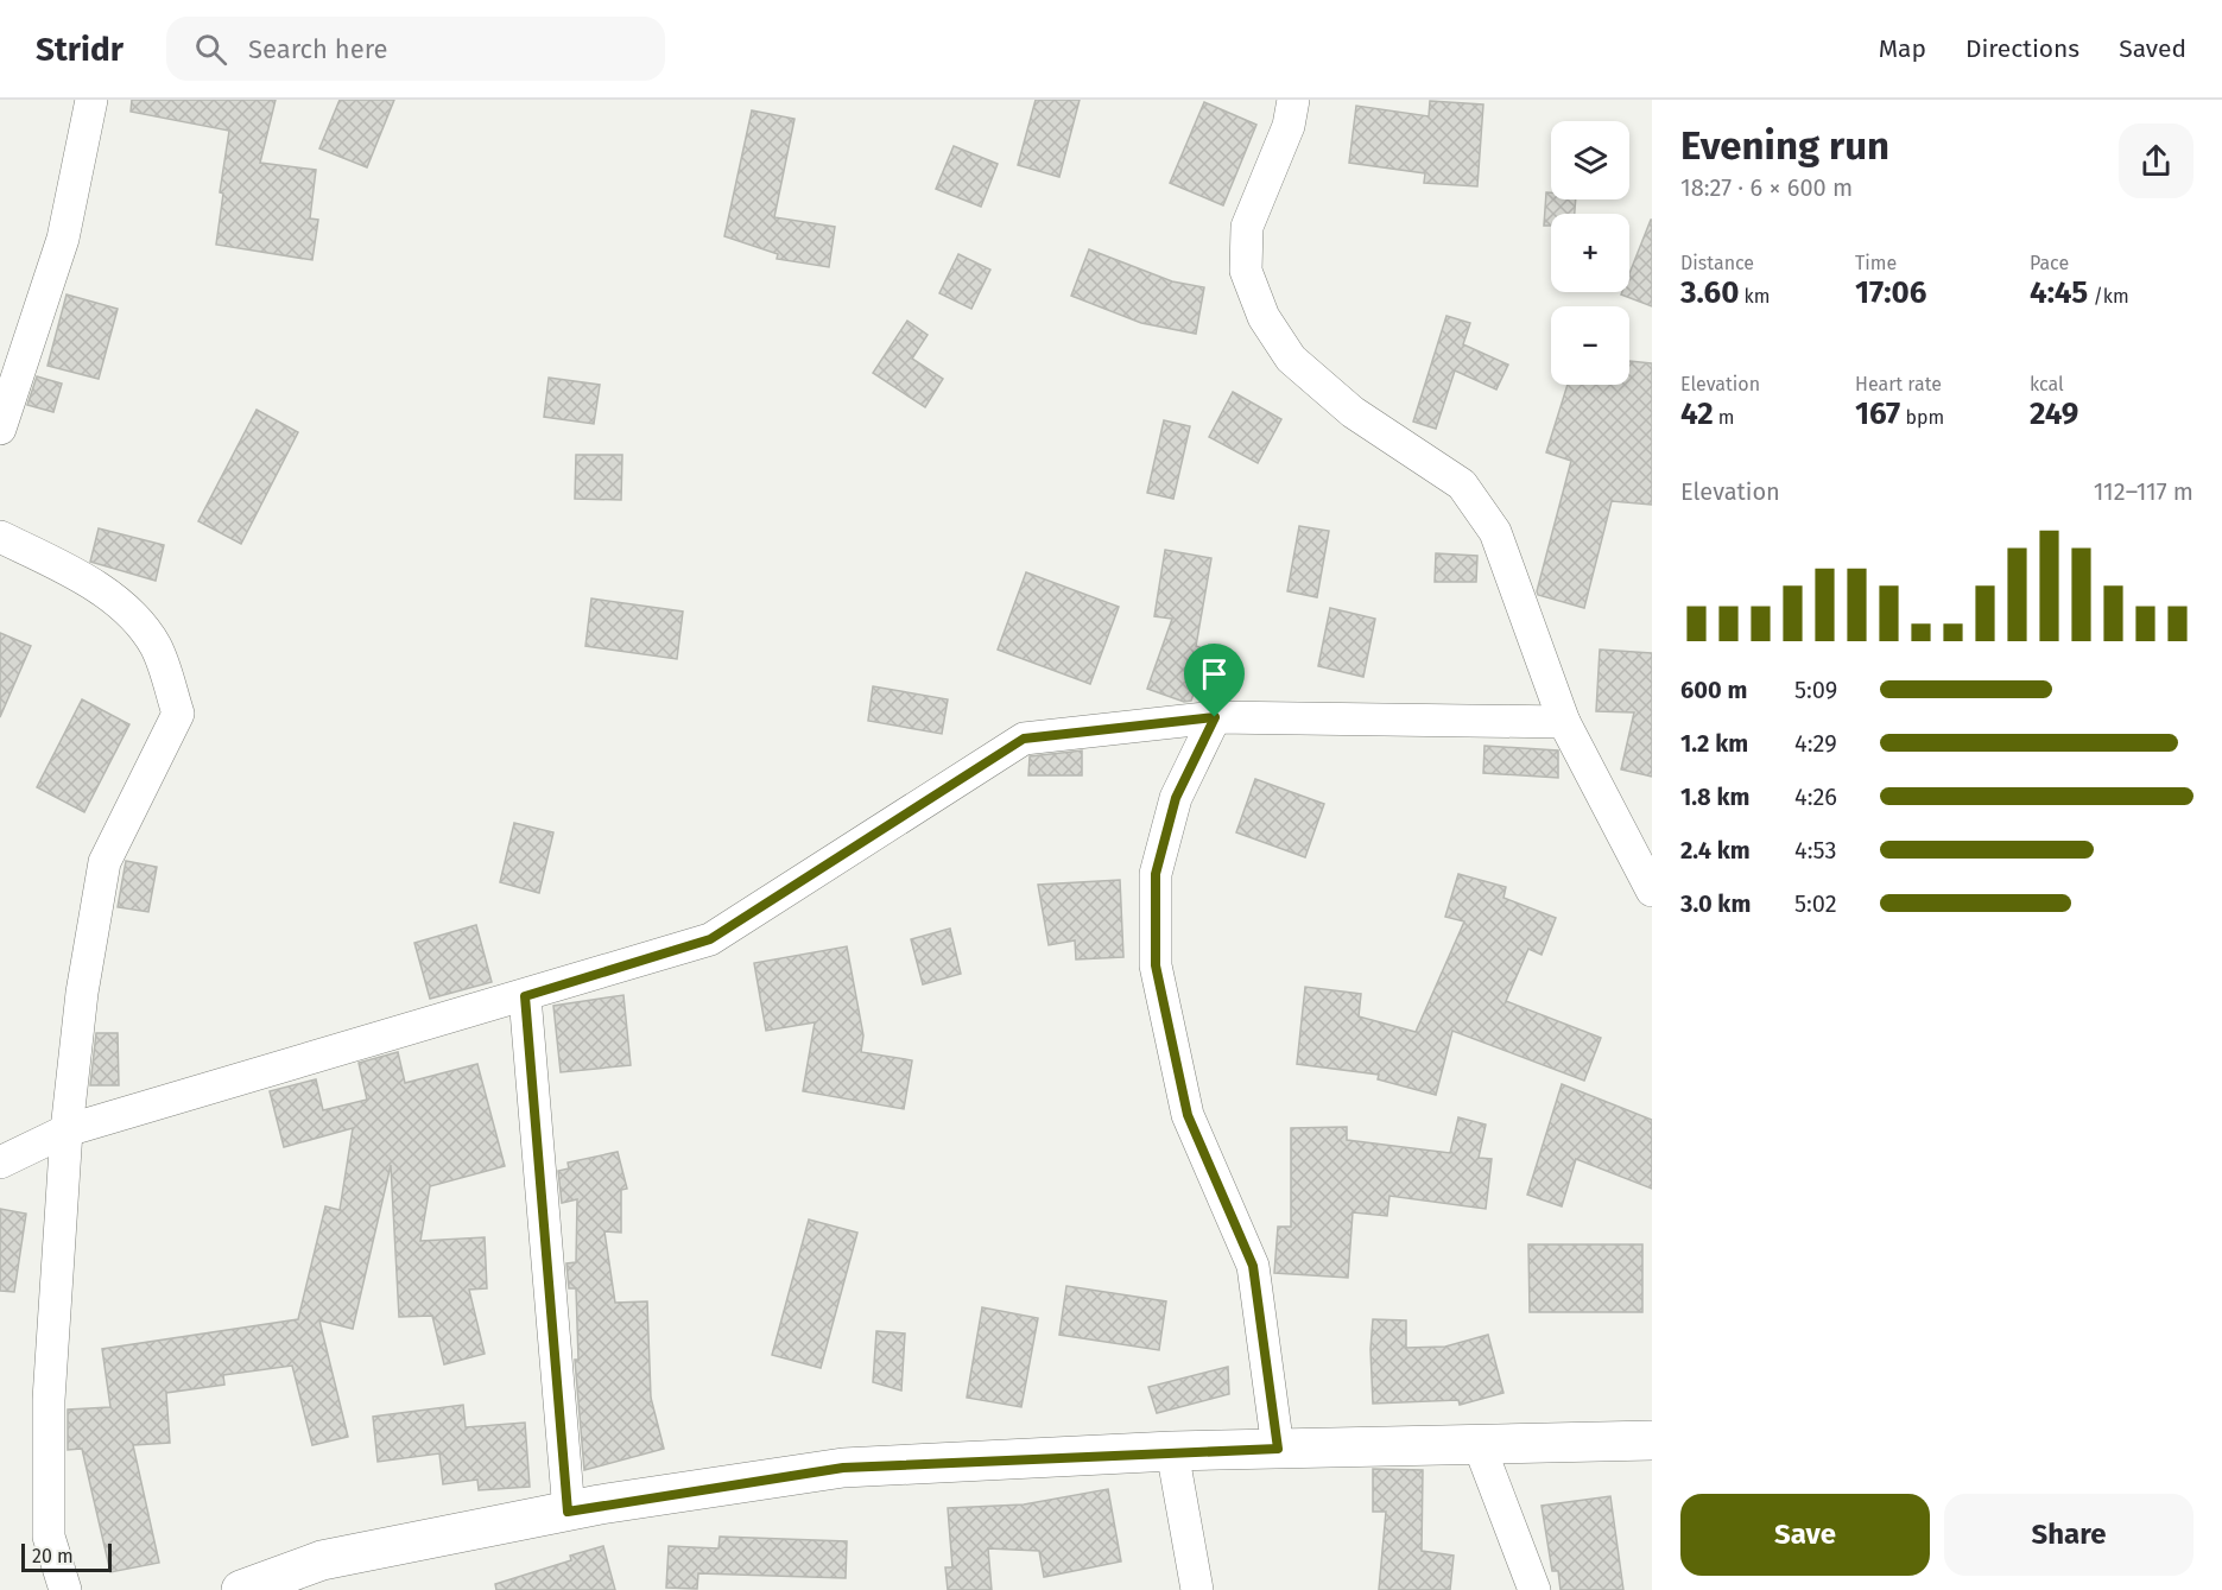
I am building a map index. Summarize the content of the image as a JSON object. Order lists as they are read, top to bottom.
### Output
{
  "scale_bar": "20 m",
  "page": {
    "header": "Stridr",
    "search": "Search here",
    "nav": ["Map", "Directions", "Saved"],
    "heading": ["Evening run", "18:27 · 6 × 600 m"],
    "map_buttons": ["+", "−"],
    "stats": [
      ["Distance", "3.60 km"],
      ["Time", "17:06"],
      ["Pace", "4:45 /km"],
      ["Elevation", "42 m"],
      ["Heart rate", "167 bpm"],
      ["kcal", "249"]
    ],
    "chart": ["Elevation", "112–117 m"],
    "list": [
      {
        "name": "600 m",
        "note": "5:09"
      },
      {
        "name": "1.2 km",
        "note": "4:29"
      },
      {
        "name": "1.8 km",
        "note": "4:26"
      },
      {
        "name": "2.4 km",
        "note": "4:53"
      },
      {
        "name": "3.0 km",
        "note": "5:02"
      }
    ],
    "buttons": ["Save", "Share"],
    "scale": "20 m"
  }
}
